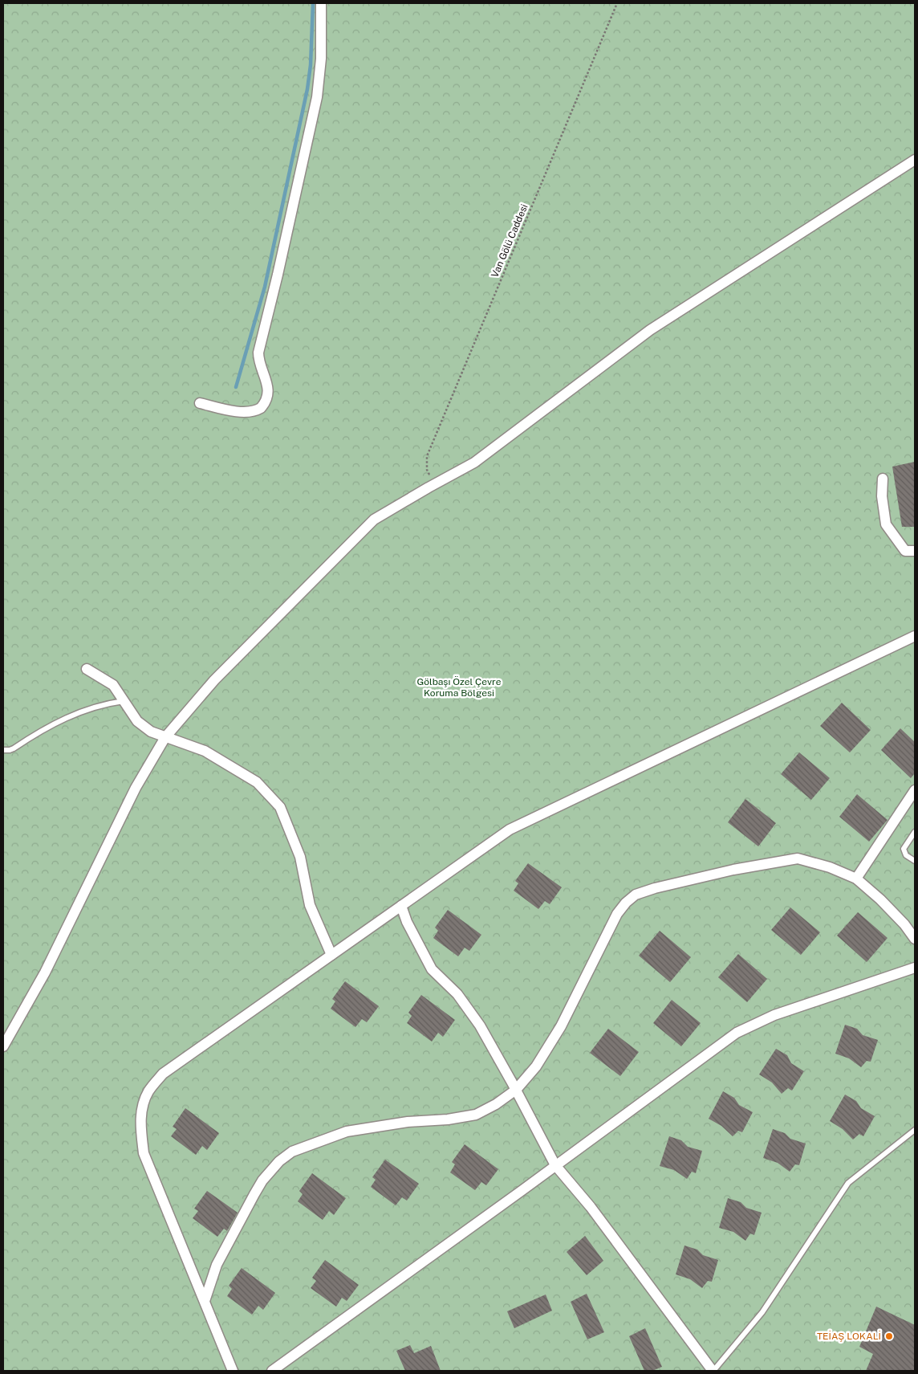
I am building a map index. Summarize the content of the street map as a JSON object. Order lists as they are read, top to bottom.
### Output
{
  "streets": {
    "path": ["Van Gölü Caddesi"]
  },
  "parks": ["Gölbaşı Özel Çevre Koruma Bölgesi"],
  "places": ["TEİAŞ LOKALİ"]
}
